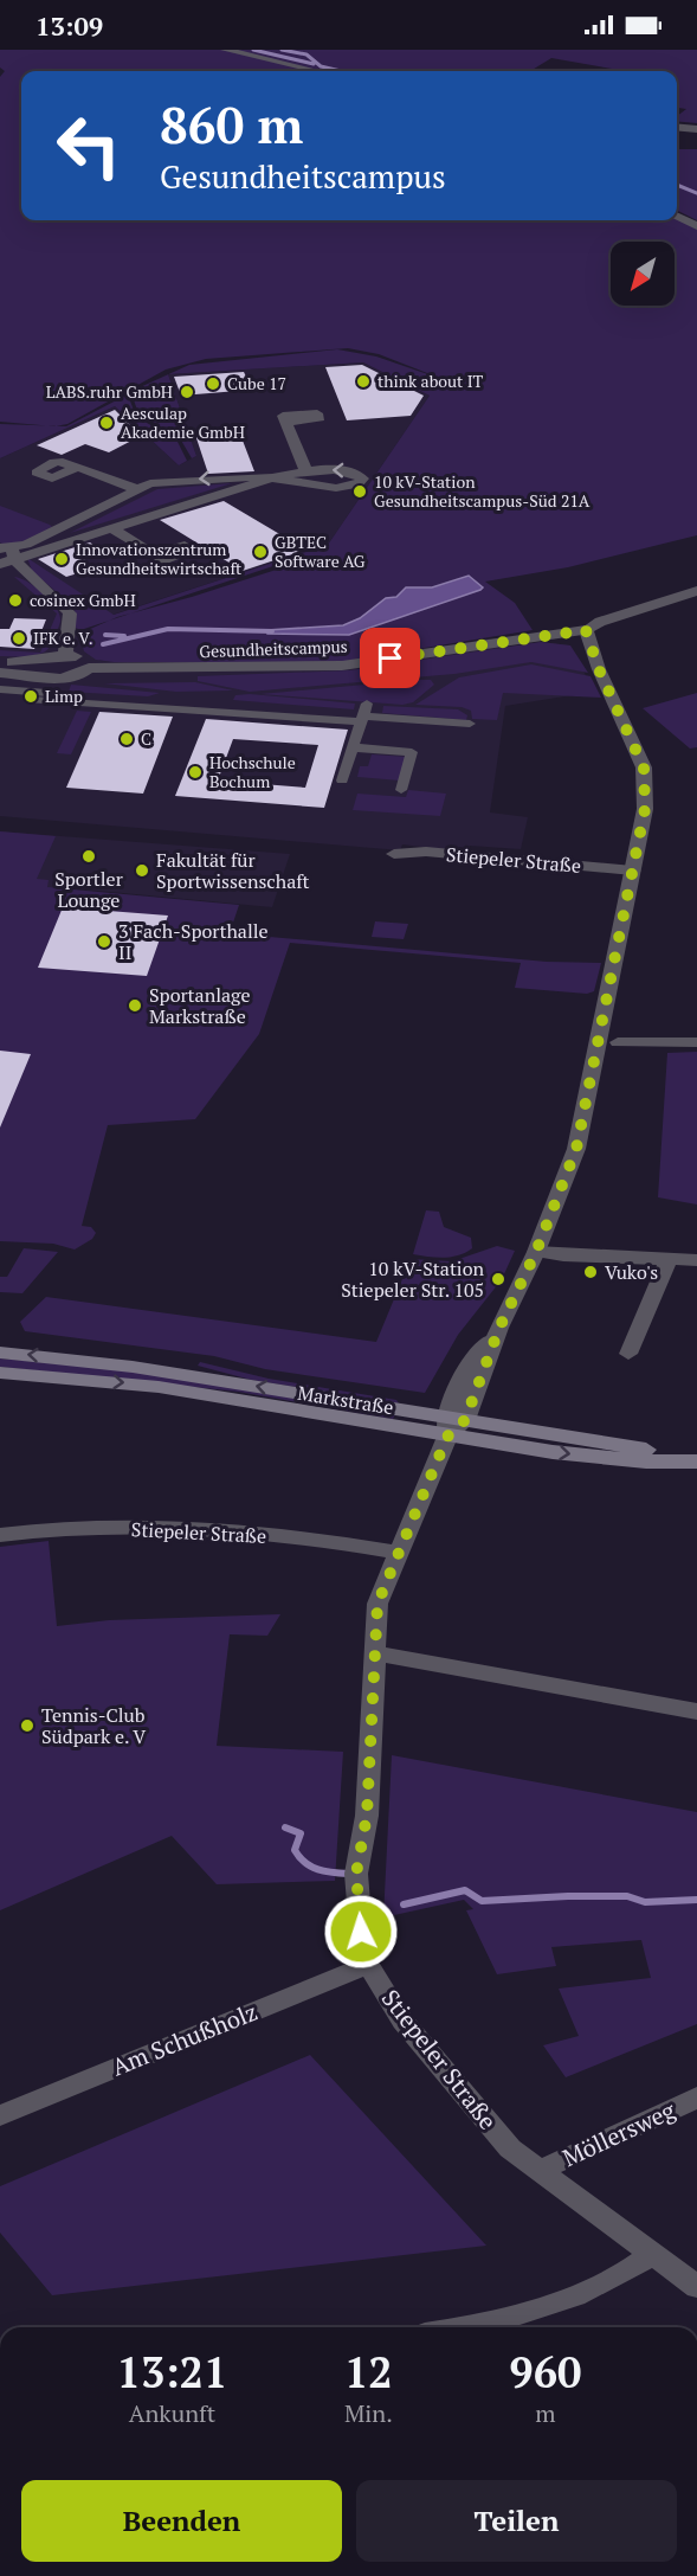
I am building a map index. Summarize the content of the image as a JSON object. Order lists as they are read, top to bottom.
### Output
{
  "streets": {
    "main road": ["Markstraße"],
    "street": [
      "Gesundheitscampus",
      "Stiepeler Straße",
      "Am Schußholz",
      "Möllersweg"
    ]
  },
  "crossings": [
    ["Gesundheitscampus", "Stiepeler Straße"],
    ["Stiepeler Straße", "Markstraße"],
    ["Stiepeler Straße", "Am Schußholz"],
    ["Stiepeler Straße", "Möllersweg"]
  ],
  "places": [
    "think about IT",
    "Cube 17",
    "LABS.ruhr GmbH",
    "Aesculap Akademie GmbH",
    "10 kV-Station Gesundheitscampus-Süd 21A",
    "GBTEC Software AG",
    "Innovationszentrum Gesundheitswirtschaft",
    "cosinex GmbH",
    "IFK e. V.",
    "Limp",
    "C",
    "Hochschule Bochum",
    "Sportler Lounge",
    "Fakultät für Sportwissenschaft",
    "3 Fach-Sporthalle II",
    "Sportanlage Markstraße",
    "Vuko's",
    "10 kV-Station Stiepeler Str. 105",
    "Tennis-Club Südpark e. V"
  ],
  "north": "bottom left",
  "page": {
    "status": "13:09",
    "turn": ["860 m", "Gesundheitscampus"],
    "eta": [
      "13:21",
      "Ankunft",
      "12",
      "Min.",
      "960",
      "m"
    ],
    "buttons": ["Beenden", "Teilen"]
  }
}
